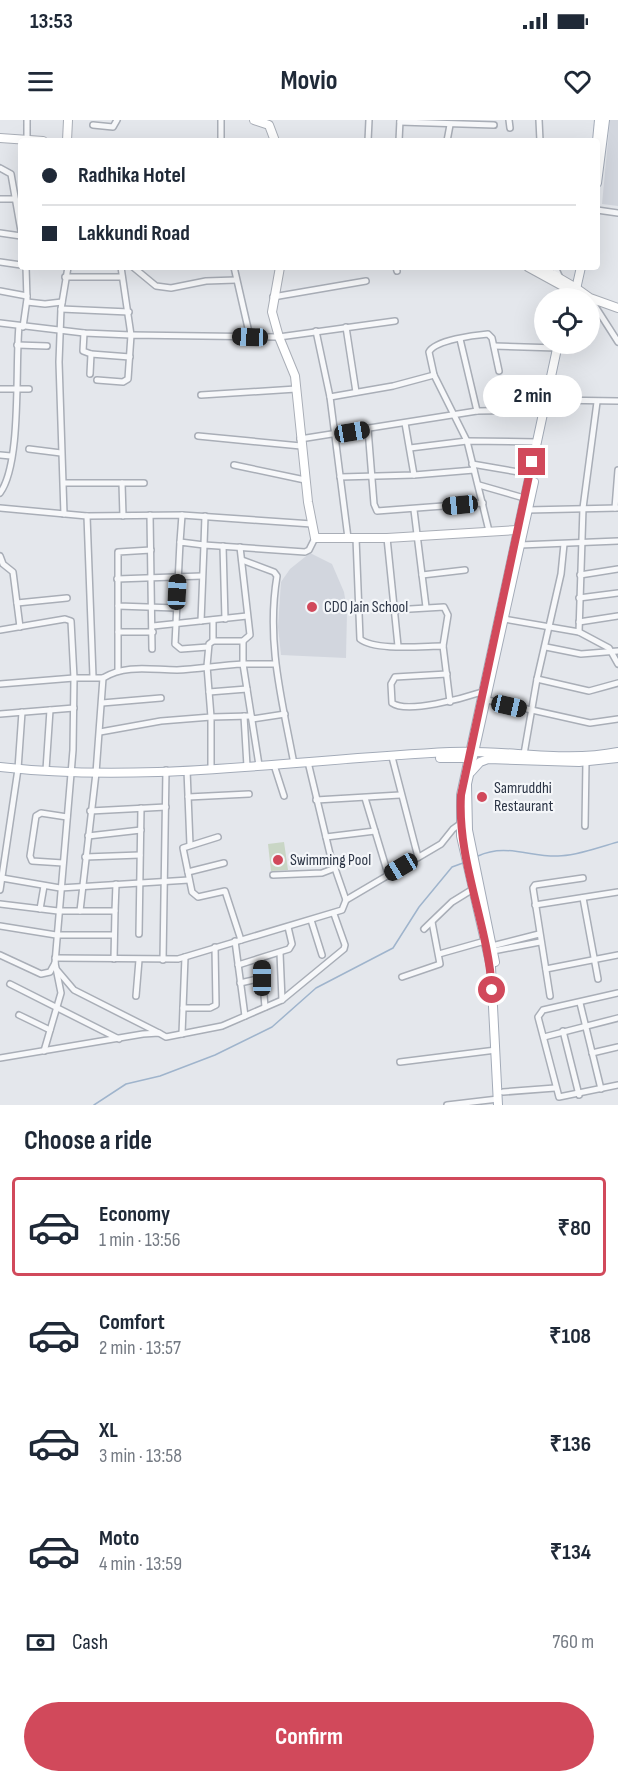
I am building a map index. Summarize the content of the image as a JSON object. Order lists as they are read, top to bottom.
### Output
{
  "places": ["CDO Jain School", "Samruddhi Restaurant", "Swimming Pool"],
  "page": {
    "status": "13:53",
    "header": "Movio",
    "banner": ["Radhika Hotel", "Lakkundi Road"],
    "bubble": "2 min",
    "heading": "Choose a ride",
    "list": [
      {
        "name": "Economy",
        "note": "1 min · 13:56",
        "value": "₹80"
      },
      {
        "name": "Comfort",
        "note": "2 min · 13:57",
        "value": "₹108"
      },
      {
        "name": "XL",
        "note": "3 min · 13:58",
        "value": "₹136"
      },
      {
        "name": "Moto",
        "note": "4 min · 13:59",
        "value": "₹134"
      }
    ],
    "pay": ["Cash", "760 m"],
    "buttons": "Confirm"
  }
}
